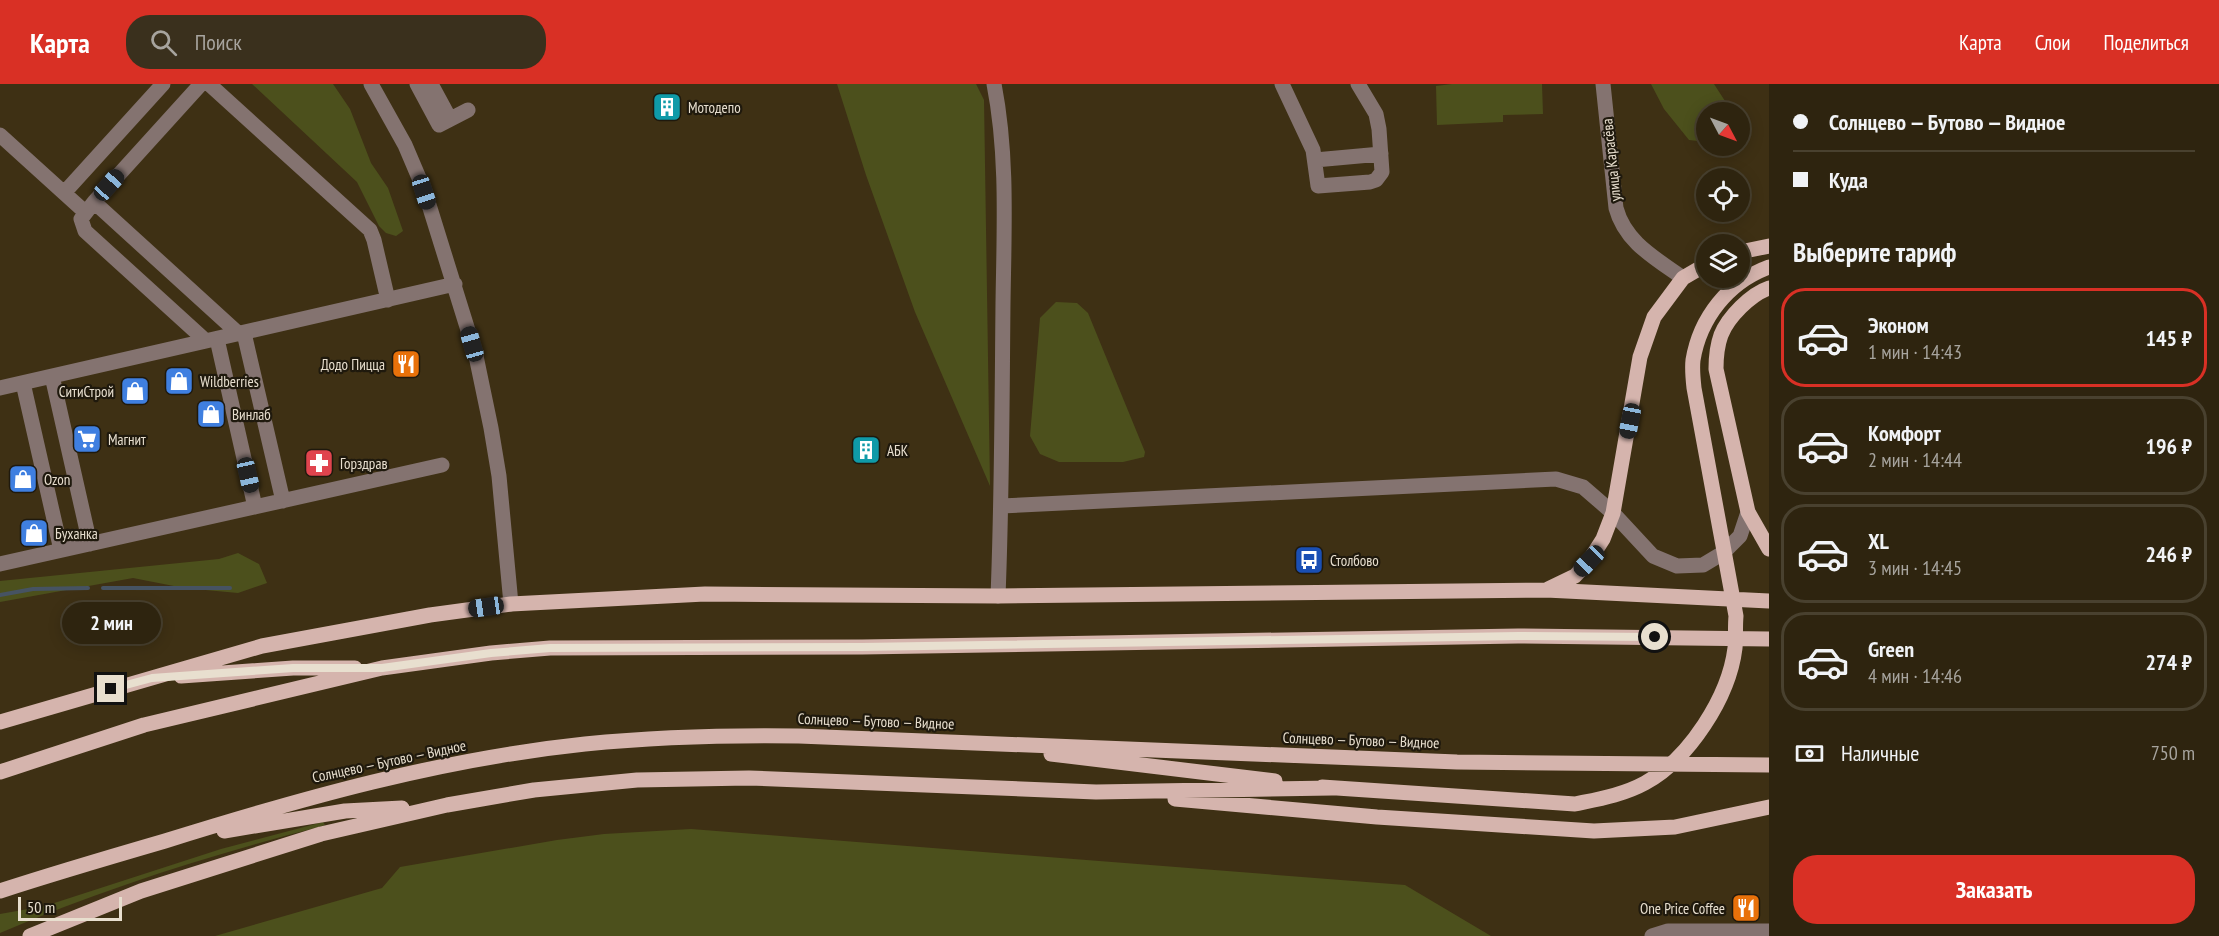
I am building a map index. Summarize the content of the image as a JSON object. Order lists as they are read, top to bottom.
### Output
{
  "streets": {
    "main road": ["Солнцево — Бутово — Видное"],
    "street": ["улица Карасёва"]
  },
  "places": {
    "building": ["Мотодепо", "АБК"],
    "restaurant": ["Додо Пицца", "One Price Coffee"],
    "shop": [
      "Wildberries",
      "СитиСтрой",
      "Винлаб",
      "Ozon",
      "Буханка"
    ],
    "supermarket": ["Магнит"],
    "pharmacy": ["Горздрав"],
    "bus stop": ["Столбово"]
  },
  "scale_bar": "50 m",
  "north": "bottom right",
  "page": {
    "header": "Карта",
    "search": "Поиск",
    "nav": ["Карта", "Слои", "Поделиться"],
    "banner": ["Солнцево — Бутово — Видное", "Куда"],
    "heading": "Выберите тариф",
    "list": [
      {
        "name": "Эконом",
        "note": "1 мин · 14:43",
        "value": "145 ₽"
      },
      {
        "name": "Комфорт",
        "note": "2 мин · 14:44",
        "value": "196 ₽"
      },
      {
        "name": "XL",
        "note": "3 мин · 14:45",
        "value": "246 ₽"
      },
      {
        "name": "Green",
        "note": "4 мин · 14:46",
        "value": "274 ₽"
      }
    ],
    "bubble": "2 мин",
    "pay": ["Наличные", "750 m"],
    "buttons": "Заказать",
    "scale": "50 m"
  }
}
